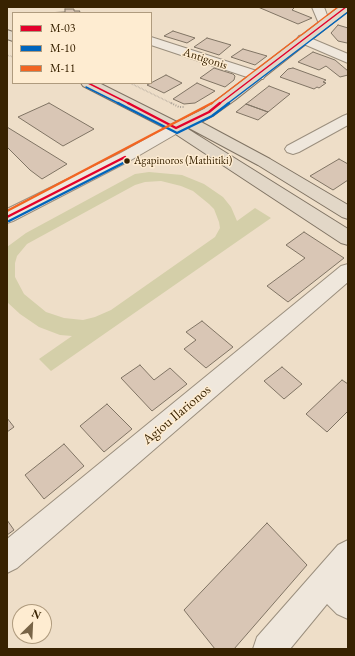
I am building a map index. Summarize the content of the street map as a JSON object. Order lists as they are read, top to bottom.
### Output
{
  "streets": {
    "street": ["Antigonis", "Agiou Ilarionos"]
  },
  "places": ["Agapinoros (Mathitiki)"],
  "lines": ["transit line M-03", "transit line M-11", "transit line M-10"],
  "legend": ["M-03", "M-10", "M-11"],
  "north": "top right"
}
